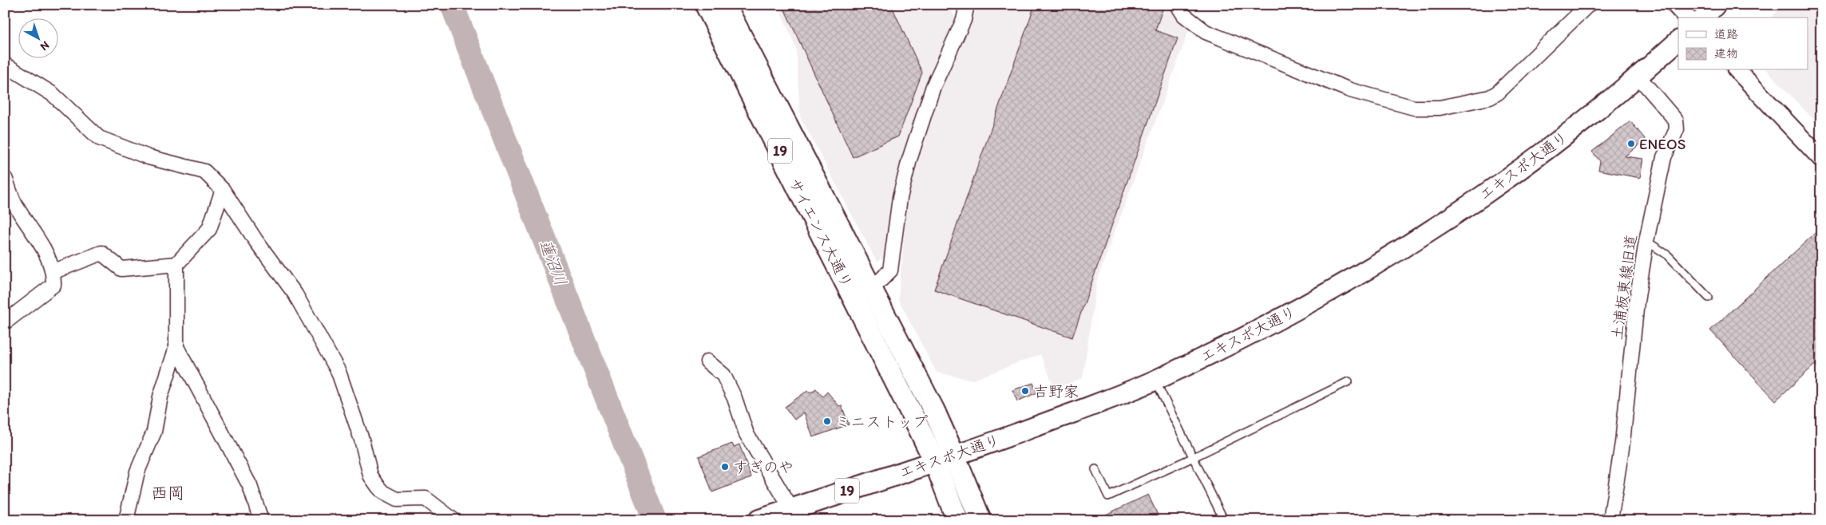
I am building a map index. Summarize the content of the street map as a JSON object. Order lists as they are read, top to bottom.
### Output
{
  "streets": {
    "main road": ["19", "エキスポ大通り", "サイエンス大通り"],
    "street": ["土浦板東線旧道"]
  },
  "crossings": [
    ["19", "エキスポ大通り"],
    ["19", "サイエンス大通り"],
    ["エキスポ大通り", "サイエンス大通り"],
    ["エキスポ大通り", "土浦板東線旧道"]
  ],
  "districts": ["西岡"],
  "water": ["蓮沼川"],
  "places": [
    "ENEOS",
    "吉野家",
    "ミニストップ",
    "すぎのや"
  ],
  "legend": ["道路", "建物"],
  "north": "bottom right"
}
